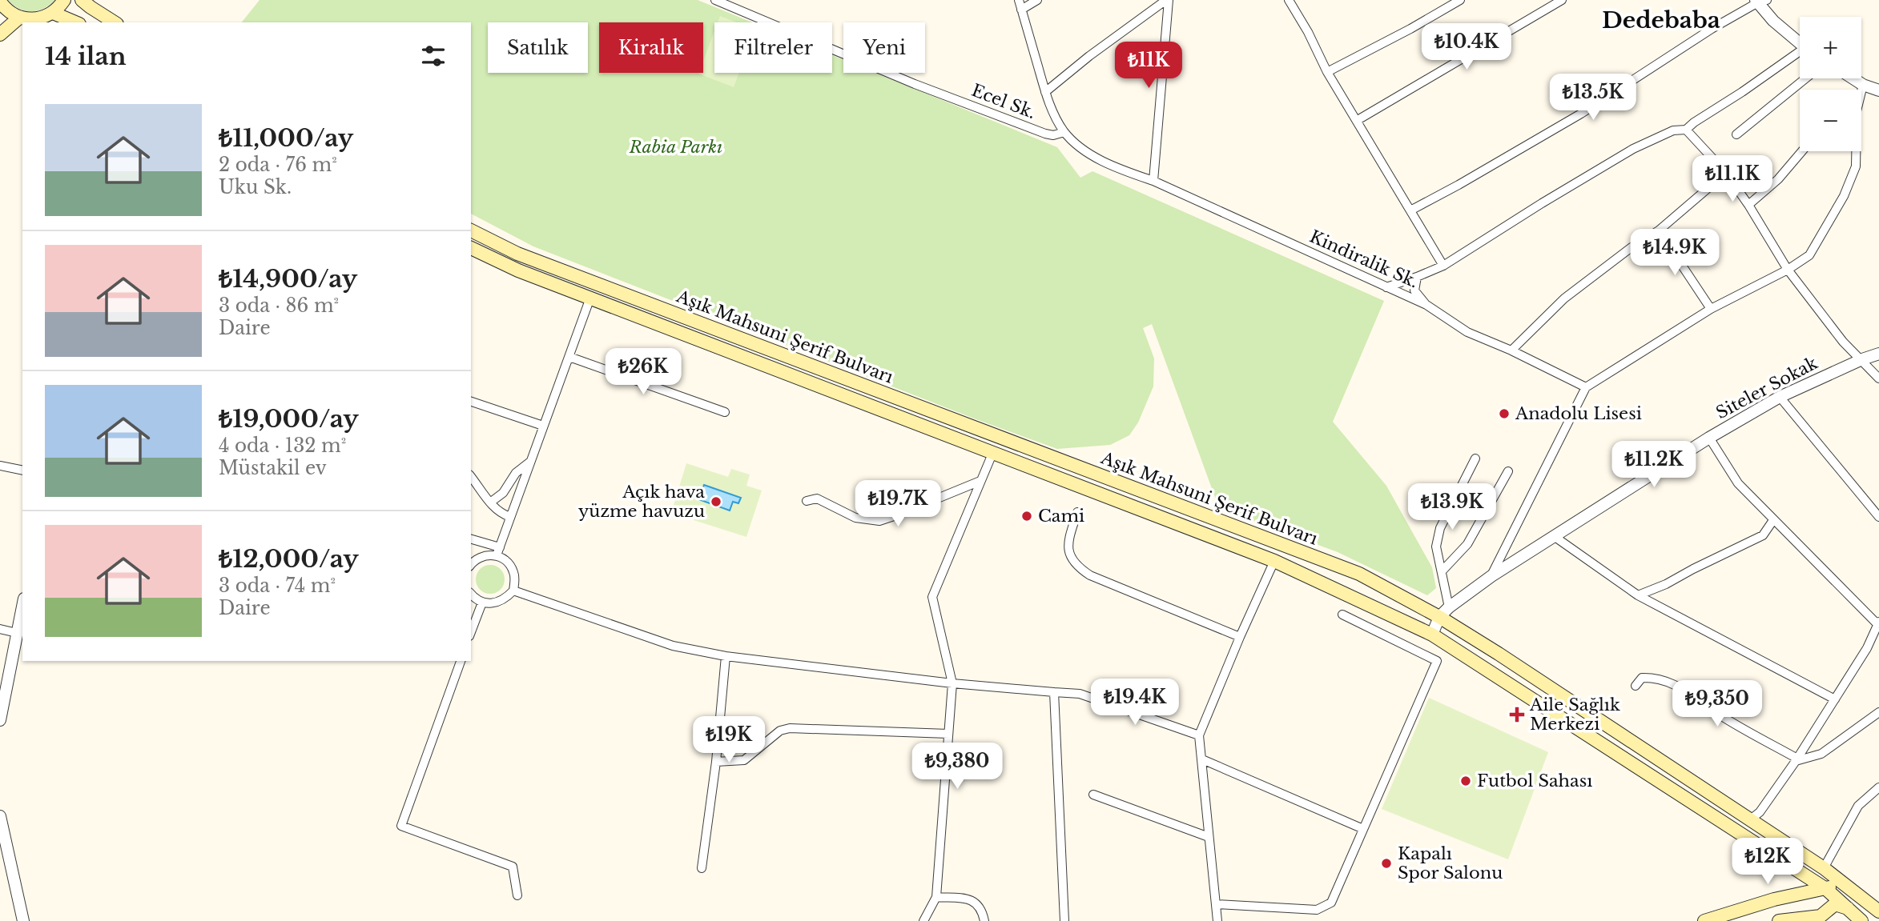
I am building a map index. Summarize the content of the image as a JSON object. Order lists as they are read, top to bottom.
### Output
{
  "streets": {
    "main road": ["Aşık Mahsuni Şerif Bulvarı"],
    "street": ["Ecel Sk.", "Kindiralik Sk.", "Siteler Sokak"]
  },
  "crossings": [
    ["Ecel Sk.", "Kindiralik Sk."],
    ["Aşık Mahsuni Şerif Bulvarı", "Siteler Sokak"]
  ],
  "districts": ["Dedebaba"],
  "parks": ["Rabia Parkı"],
  "places": {
    "other": [
      "Anadolu Lisesi",
      "Açık hava yüzme havuzu",
      "Cami",
      "Futbol Sahası",
      "Kapalı Spor Salonu"
    ],
    "health": ["Aile Sağlık Merkezi"]
  },
  "page": {
    "map_buttons": ["+", "−"],
    "chip": [
      "Satılık",
      "Kiralık",
      "Filtreler",
      "Yeni"
    ],
    "heading": "14 ilan",
    "price": [
      "₺10.4K",
      "₺11K",
      "₺13.5K",
      "₺11.1K",
      "₺14.9K",
      "₺26K",
      "₺11.2K",
      "₺19.7K",
      "₺13.9K",
      "₺19.4K",
      "₺9,350",
      "₺19K",
      "₺9,380",
      "₺12K"
    ],
    "list": [
      {
        "name": "₺11,000/ay",
        "note": "2 oda · 76 m² · Uku Sk."
      },
      {
        "name": "₺14,900/ay",
        "note": "3 oda · 86 m² · Daire"
      },
      {
        "name": "₺19,000/ay",
        "note": "4 oda · 132 m² · Müstakil ev"
      },
      {
        "name": "₺12,000/ay",
        "note": "3 oda · 74 m² · Daire"
      }
    ]
  }
}
